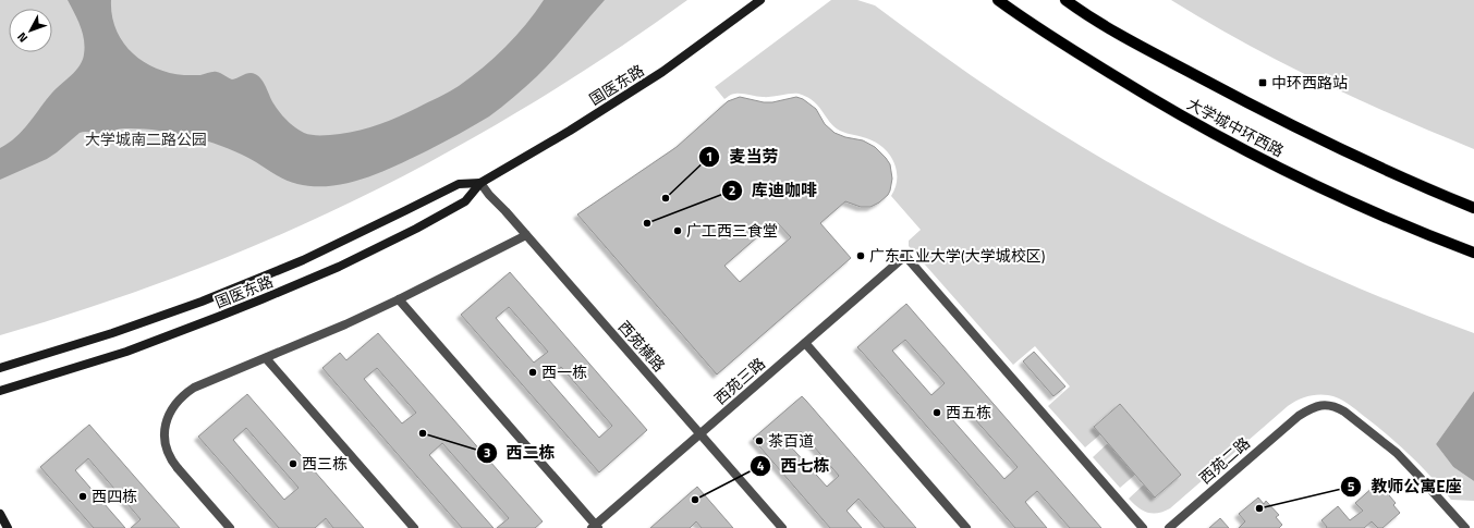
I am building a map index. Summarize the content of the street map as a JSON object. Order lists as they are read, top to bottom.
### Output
{
  "streets": {
    "main road": ["国医东路", "大学城中环西路"],
    "street": ["西苑横路", "西苑三路", "西苑二路"]
  },
  "crossings": [
    ["国医东路", "西苑横路"],
    ["西苑横路", "西苑三路"]
  ],
  "parks": ["大学城南二路公园"],
  "places": {
    "transit": ["中环西路站"],
    "other": [
      "麦当劳",
      "库迪咖啡",
      "广工西三食堂",
      "广东工业大学(大学城校区)",
      "西一栋",
      "西五栋",
      "西二栋",
      "茶百道",
      "西三栋",
      "西四栋",
      "西七栋",
      "教师公寓E座"
    ]
  },
  "north": "bottom left"
}
